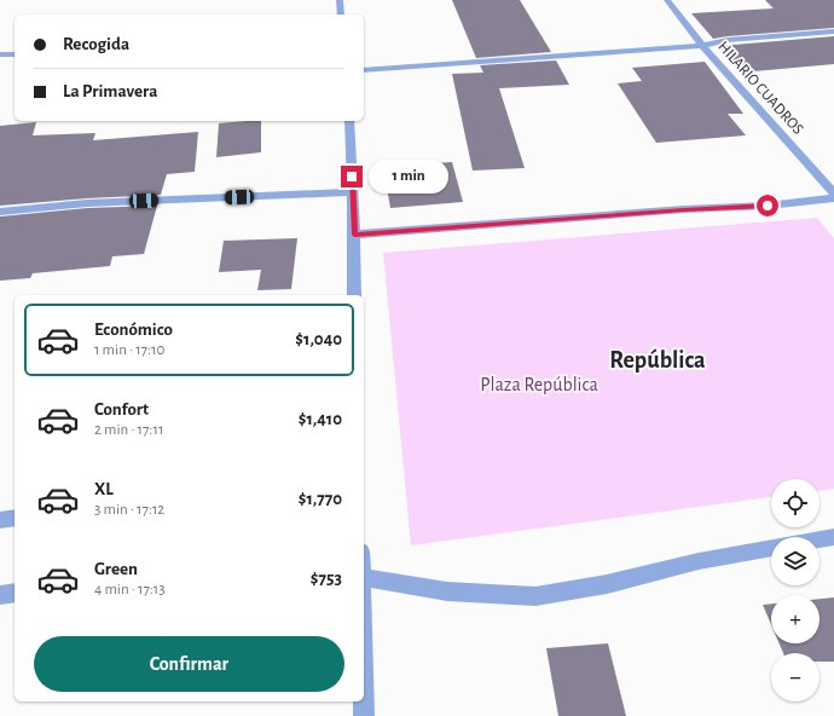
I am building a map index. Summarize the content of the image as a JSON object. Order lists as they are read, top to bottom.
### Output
{
  "streets": {
    "street": ["HILARIO CUADROS"]
  },
  "districts": ["República"],
  "parks": ["Plaza República"],
  "page": {
    "banner": ["Recogida", "La Primavera"],
    "bubble": "1 min",
    "list": [
      {
        "name": "Económico",
        "note": "1 min · 17:10",
        "value": "$1,040"
      },
      {
        "name": "Confort",
        "note": "2 min · 17:11",
        "value": "$1,410"
      },
      {
        "name": "XL",
        "note": "3 min · 17:12",
        "value": "$1,770"
      },
      {
        "name": "Green",
        "note": "4 min · 17:13",
        "value": "$753"
      }
    ],
    "map_buttons": ["+", "−"],
    "buttons": "Confirmar"
  }
}
